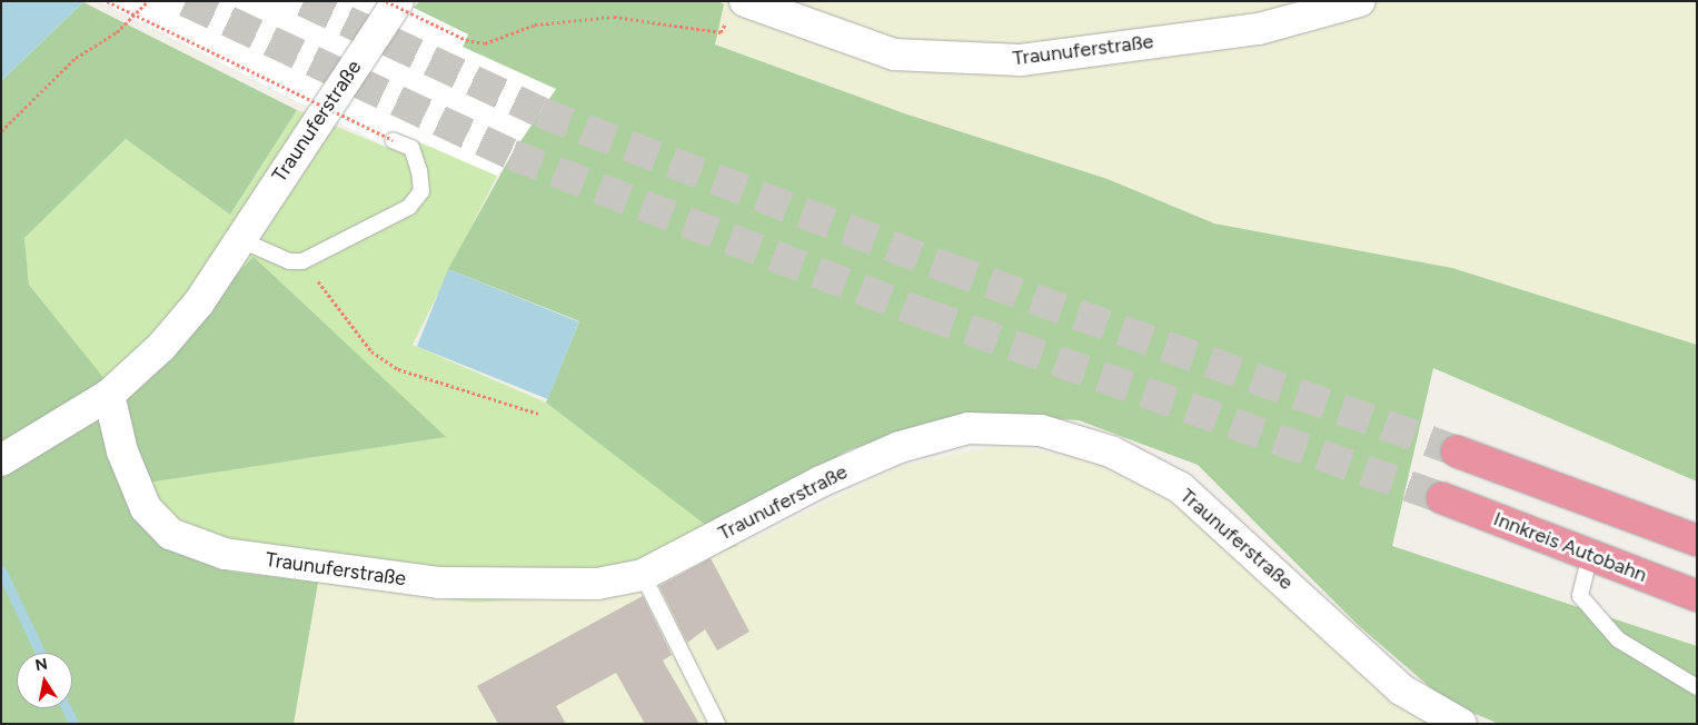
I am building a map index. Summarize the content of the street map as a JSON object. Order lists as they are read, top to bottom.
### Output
{
  "streets": {
    "highway": ["Innkreis Autobahn"],
    "street": ["Traunuferstraße"]
  },
  "north": "top"
}
